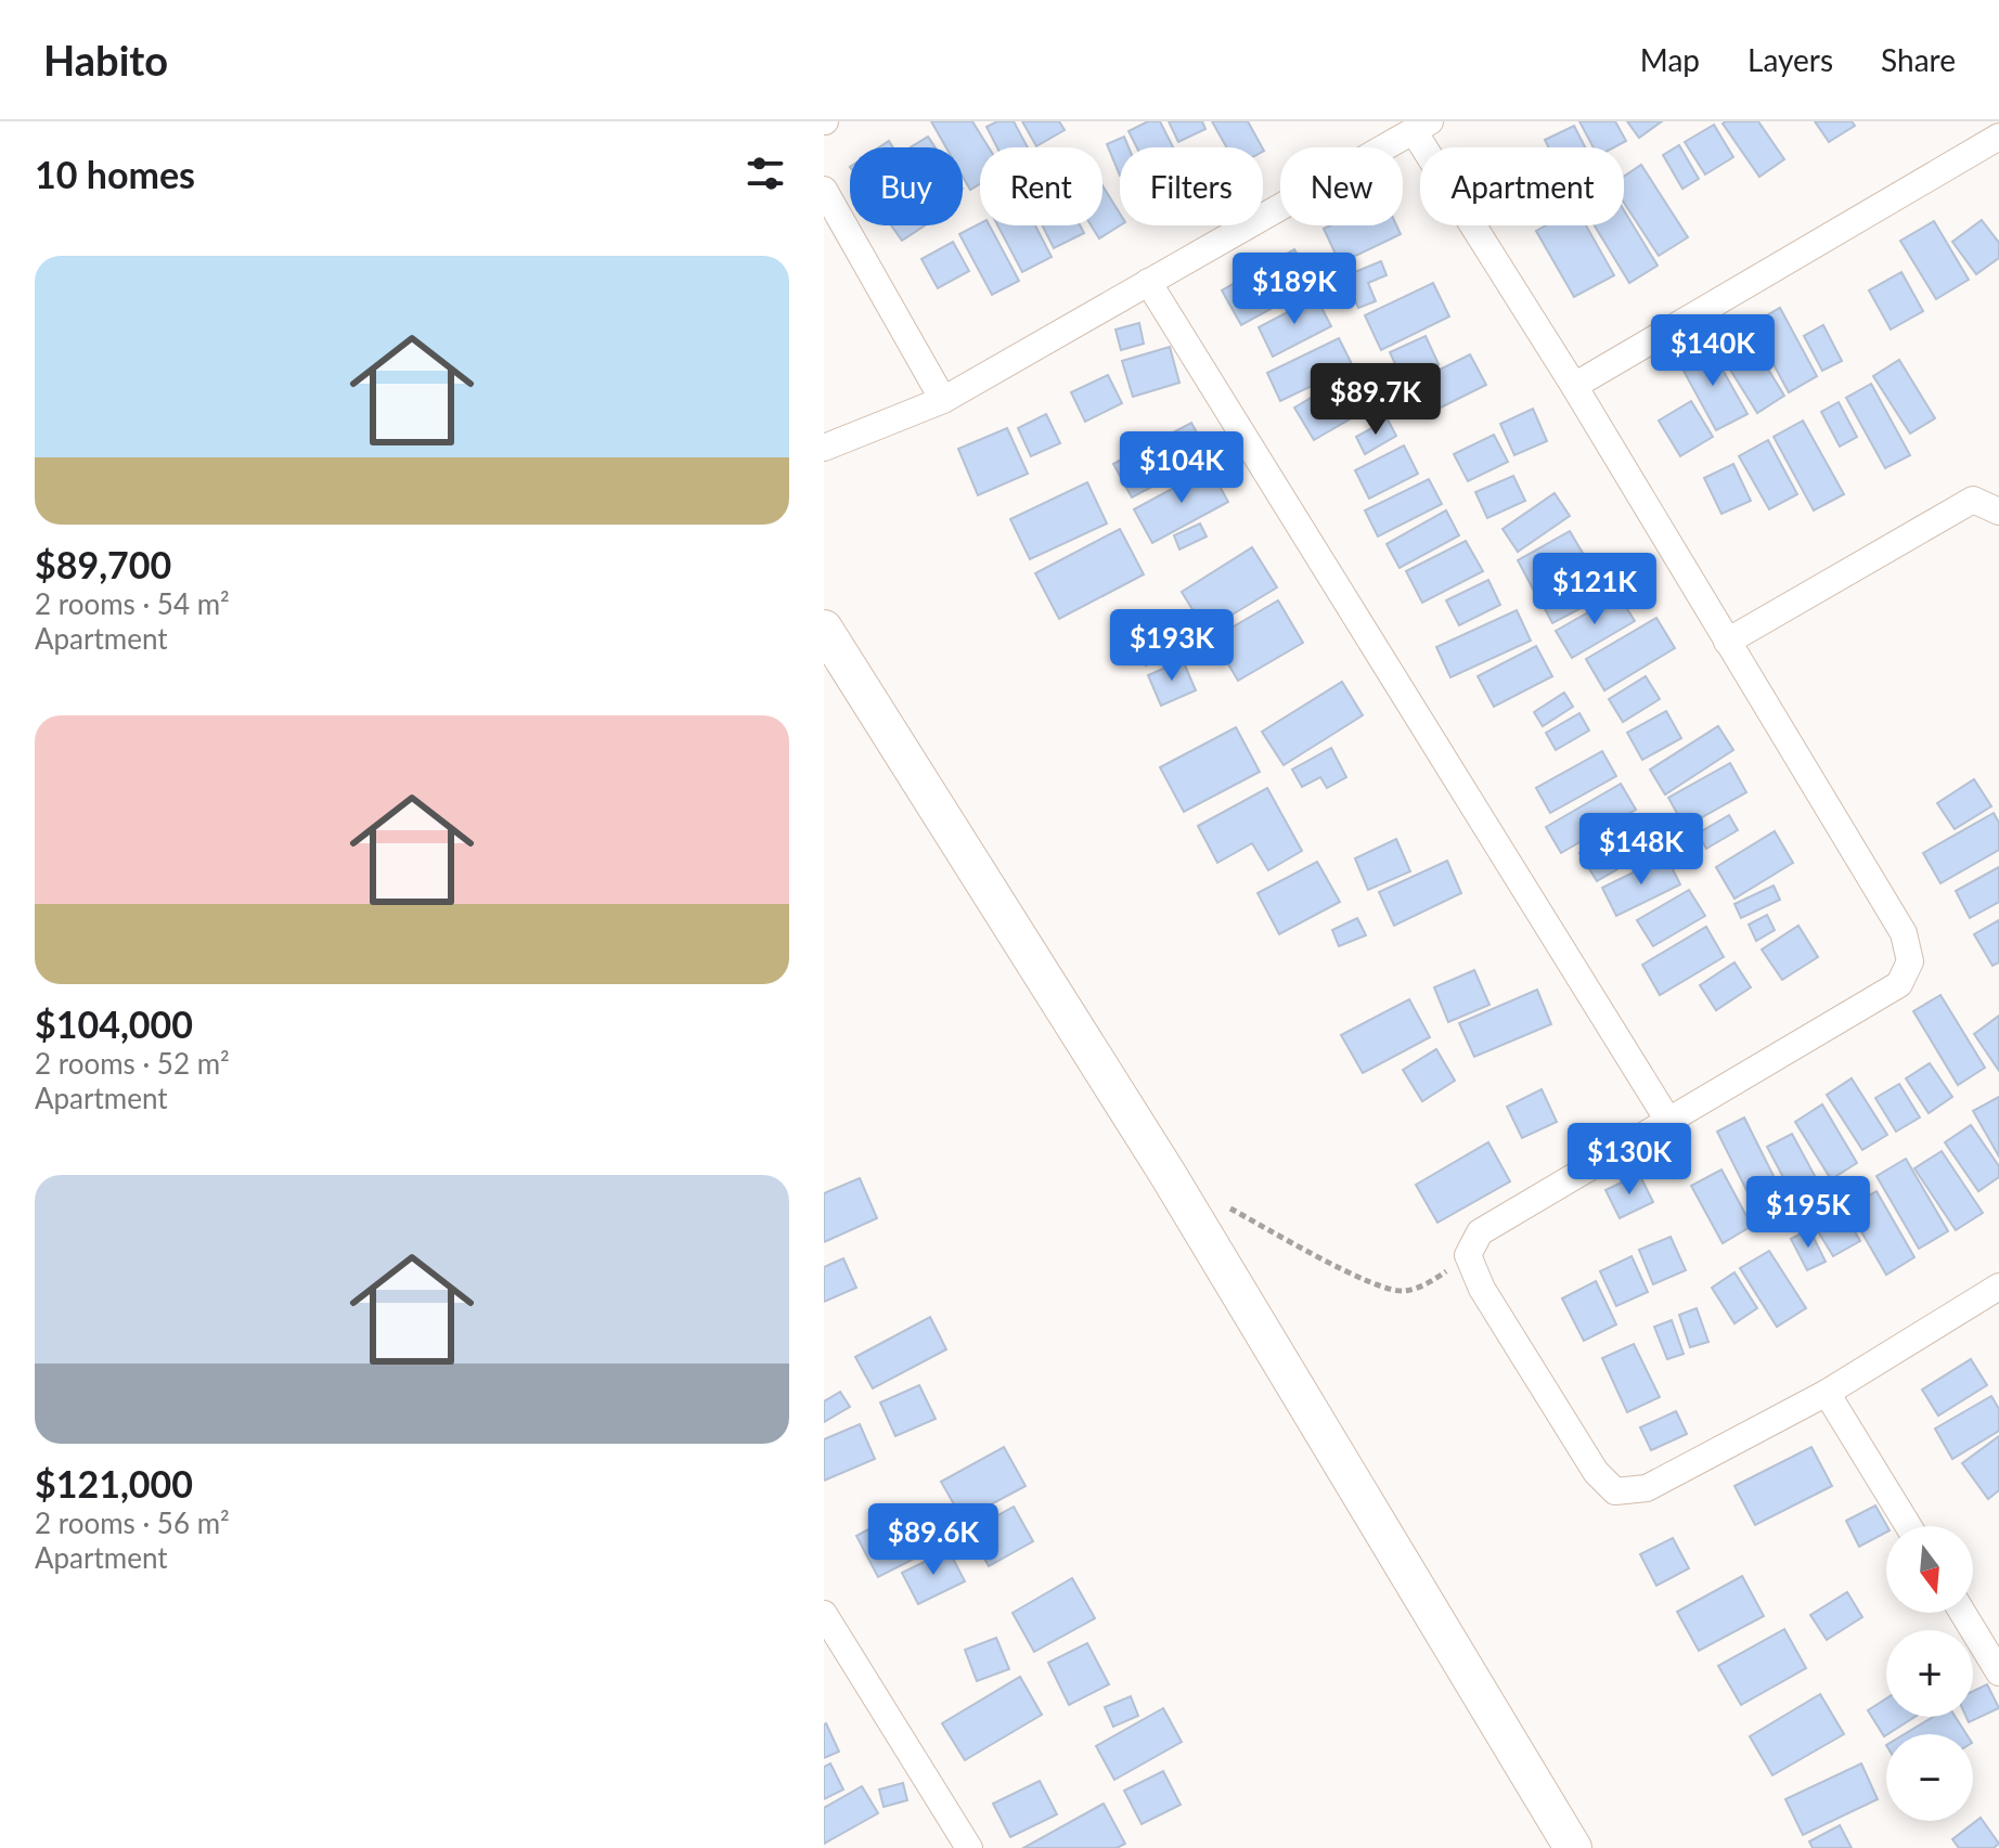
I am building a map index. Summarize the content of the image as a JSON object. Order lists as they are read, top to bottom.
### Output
{
  "north": "bottom",
  "page": {
    "header": "Habito",
    "nav": ["Map", "Layers", "Share"],
    "heading": "10 homes",
    "chip": [
      "Buy",
      "Rent",
      "Filters",
      "New",
      "Apartment"
    ],
    "list": [
      {
        "name": "$89,700",
        "note": "2 rooms · 54 m² · Apartment"
      },
      {
        "name": "$104,000",
        "note": "2 rooms · 52 m² · Apartment"
      },
      {
        "name": "$121,000",
        "note": "2 rooms · 56 m² · Apartment"
      }
    ],
    "price": [
      "$189K",
      "$140K",
      "$89.7K",
      "$104K",
      "$121K",
      "$193K",
      "$148K",
      "$130K",
      "$195K",
      "$89.6K"
    ],
    "map_buttons": ["+", "−"]
  }
}
